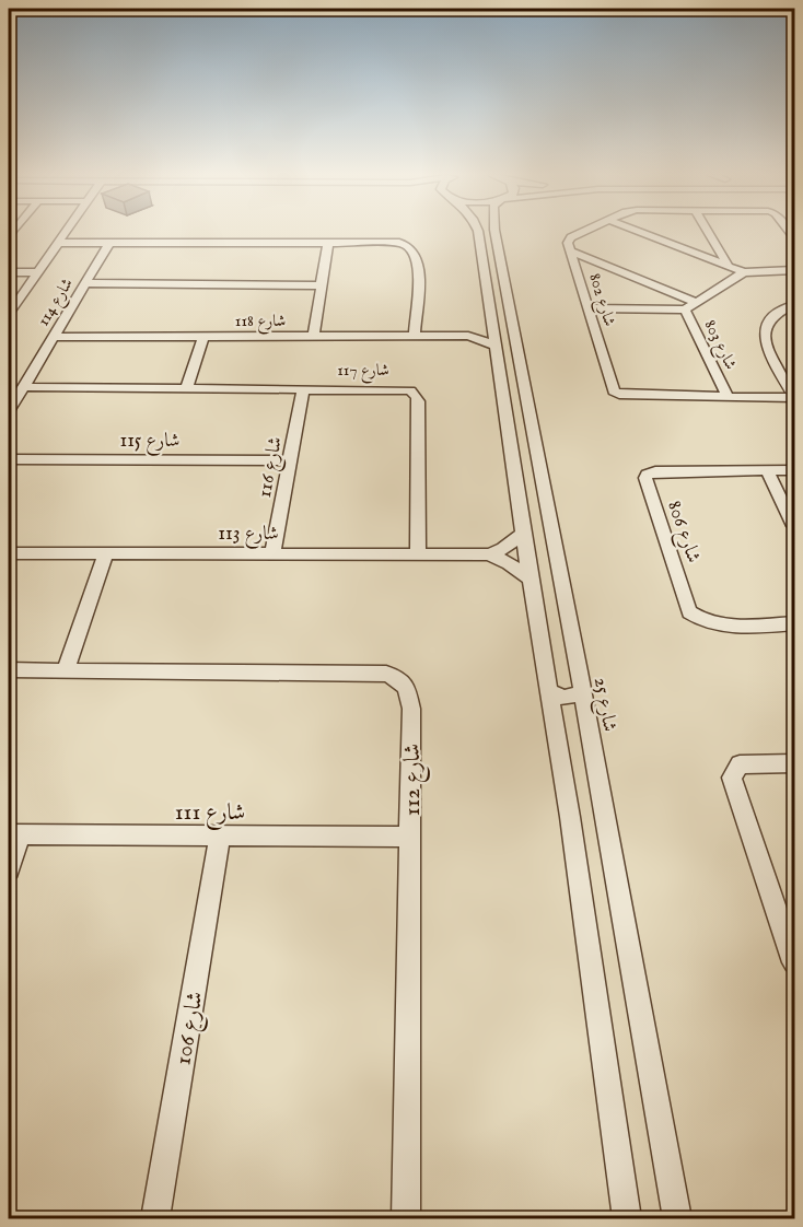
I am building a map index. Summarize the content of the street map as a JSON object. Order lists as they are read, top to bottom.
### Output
{
  "streets": {
    "street": [
      "شارع 802",
      "شارع 114",
      "شارع 118",
      "شارع 803",
      "شارع 117",
      "شارع 115",
      "شارع 116",
      "شارع 806",
      "شارع 113",
      "شارع 25",
      "شارع 112",
      "شارع 111",
      "شارع 106"
    ]
  },
  "crossings": [
    ["شارع 802", "شارع 803"],
    ["شارع 114", "شارع 118"],
    ["شارع 114", "شارع 117"],
    ["شارع 117", "شارع 116"],
    ["شارع 117", "شارع 113"],
    ["شارع 115", "شارع 116"],
    ["شارع 116", "شارع 113"],
    ["شارع 112", "شارع 111"],
    ["شارع 111", "شارع 106"]
  ]
}
